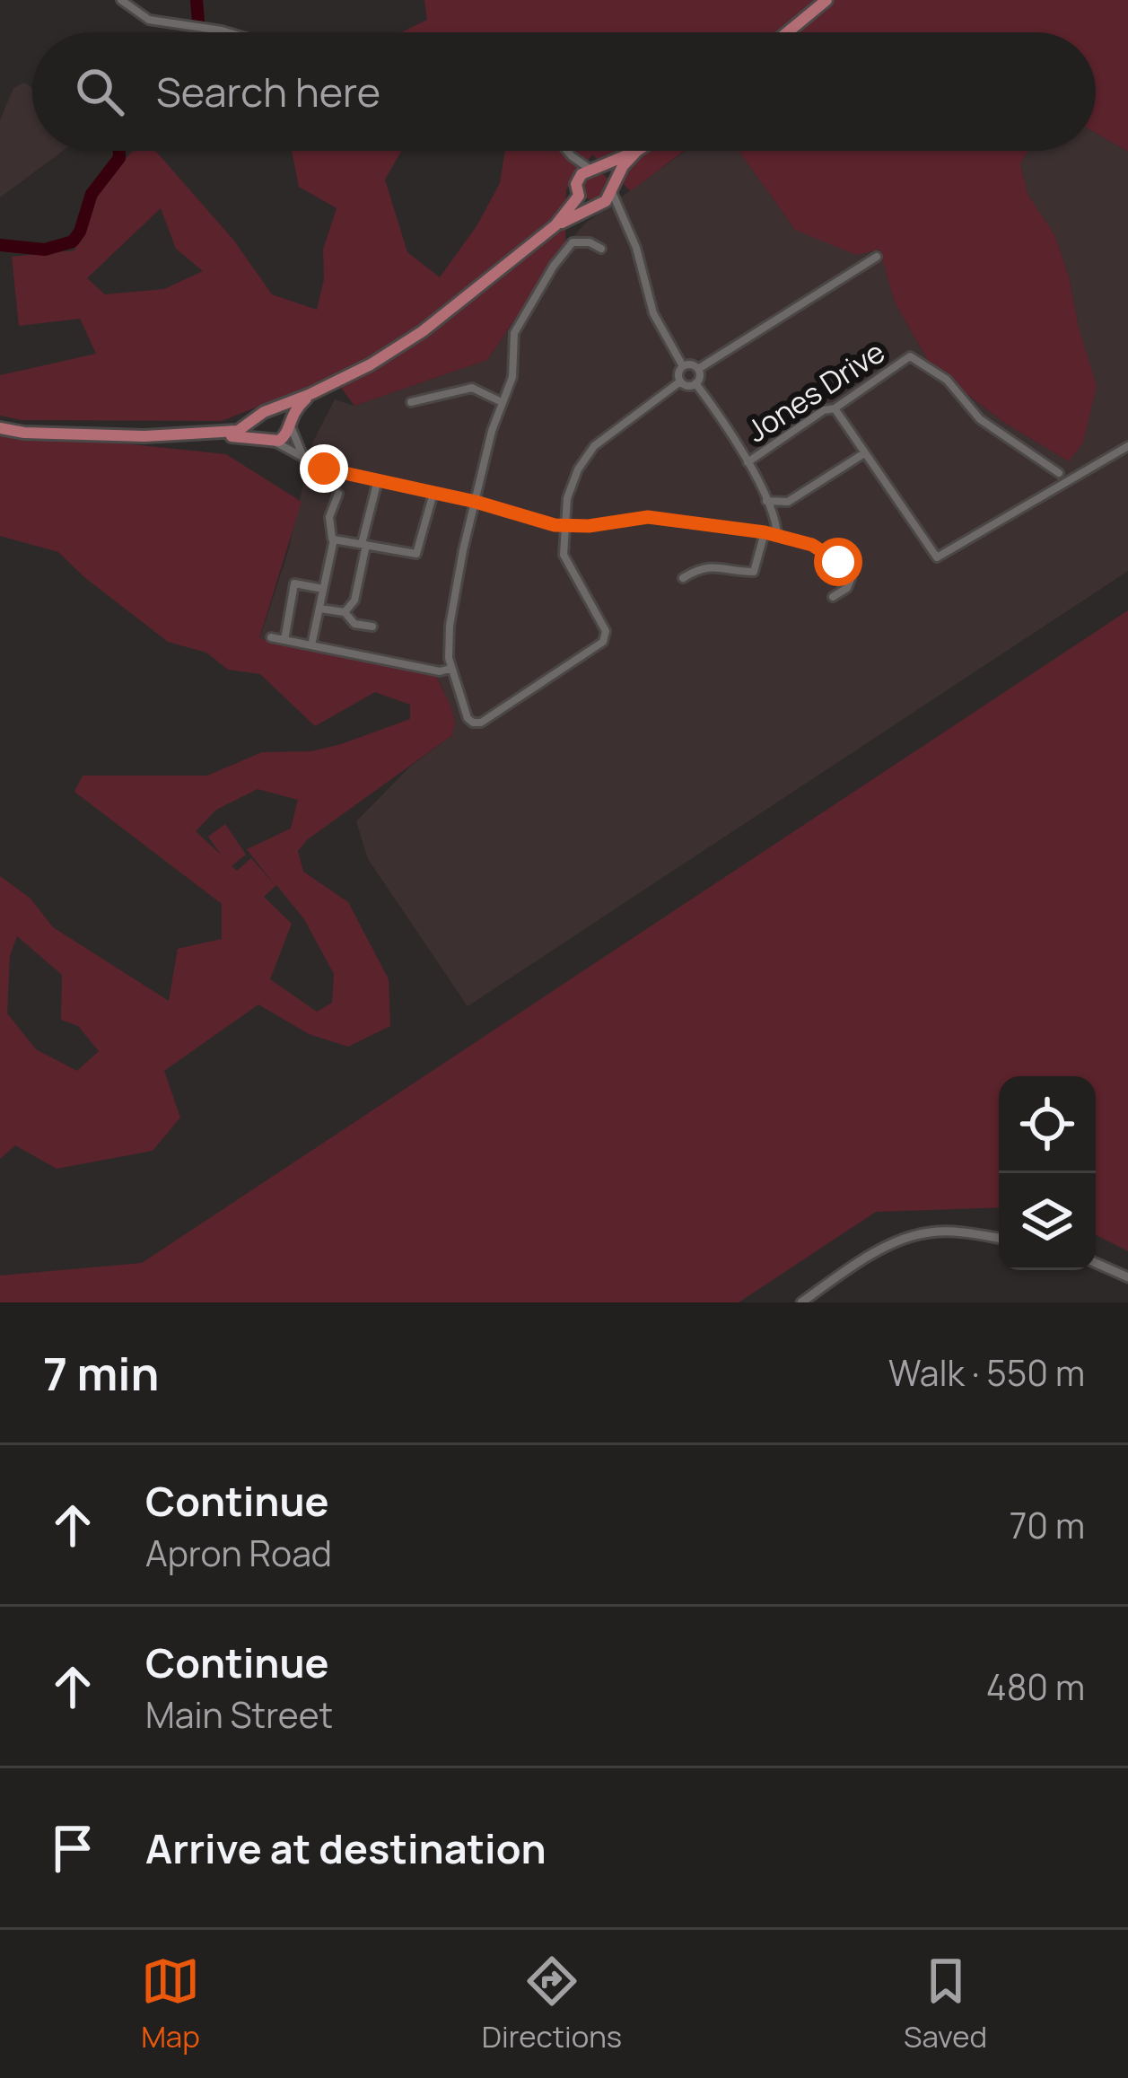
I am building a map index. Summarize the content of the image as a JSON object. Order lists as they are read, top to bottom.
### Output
{
  "streets": {
    "street": ["Jones Drive"]
  },
  "page": {
    "search": "Search here",
    "heading": ["7 min", "Walk · 550 m"],
    "list": [
      ["Continue", "Apron Road", "70 m"],
      ["Continue", "Main Street", "480 m"],
      "Arrive at destination"
    ],
    "nav": ["Map", "Directions", "Saved"]
  }
}
